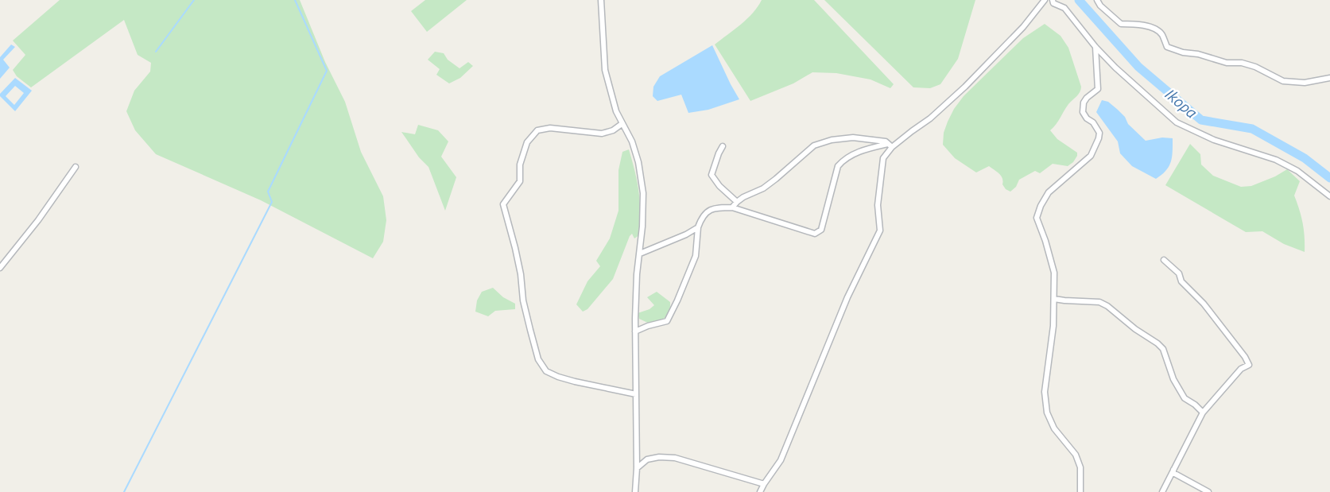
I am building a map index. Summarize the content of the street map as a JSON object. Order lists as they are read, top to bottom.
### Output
{
  "water": ["Ikopa"]
}
